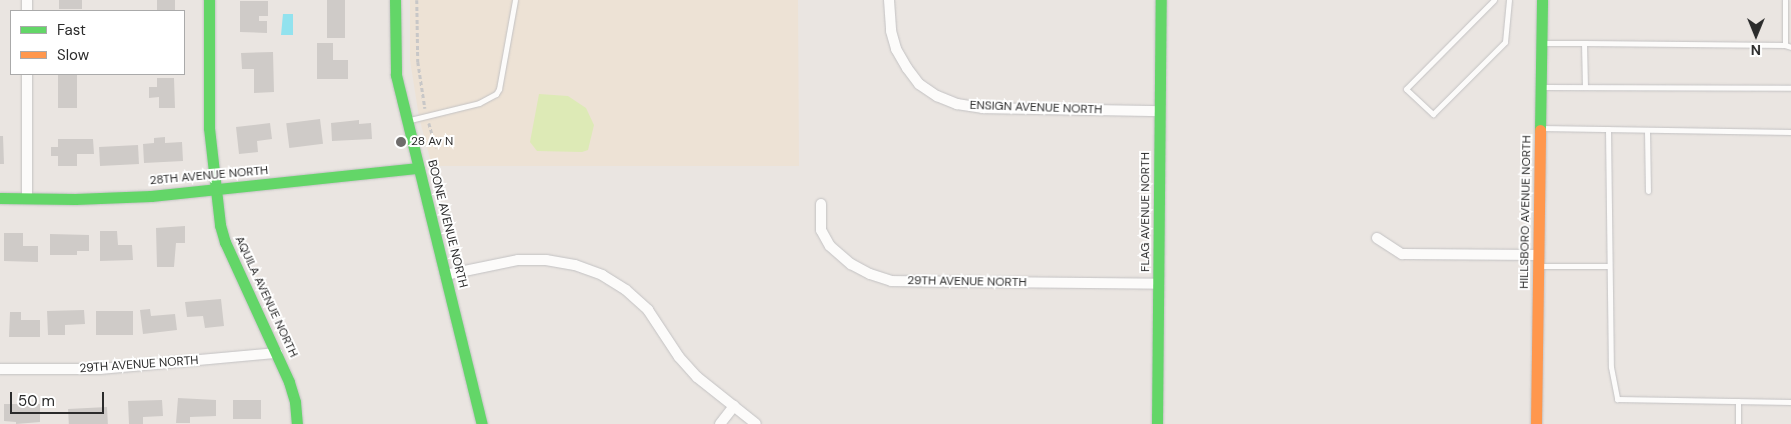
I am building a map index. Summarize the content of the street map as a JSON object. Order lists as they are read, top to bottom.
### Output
{
  "streets": {
    "street": [
      "ENSIGN AVENUE NORTH",
      "28TH AVENUE NORTH",
      "FLAG AVENUE NORTH",
      "HILLSBORO AVENUE NORTH",
      "BOONE AVENUE NORTH",
      "29TH AVENUE NORTH",
      "AQUILA AVENUE NORTH"
    ]
  },
  "crossings": [
    ["ENSIGN AVENUE NORTH", "FLAG AVENUE NORTH"],
    ["28TH AVENUE NORTH", "BOONE AVENUE NORTH"],
    ["28TH AVENUE NORTH", "AQUILA AVENUE NORTH"],
    ["FLAG AVENUE NORTH", "29TH AVENUE NORTH"],
    ["29TH AVENUE NORTH", "AQUILA AVENUE NORTH"]
  ],
  "places": ["28 Av N"],
  "legend": ["Fast", "Slow"],
  "scale_bar": "50 m",
  "north": "bottom"
}
